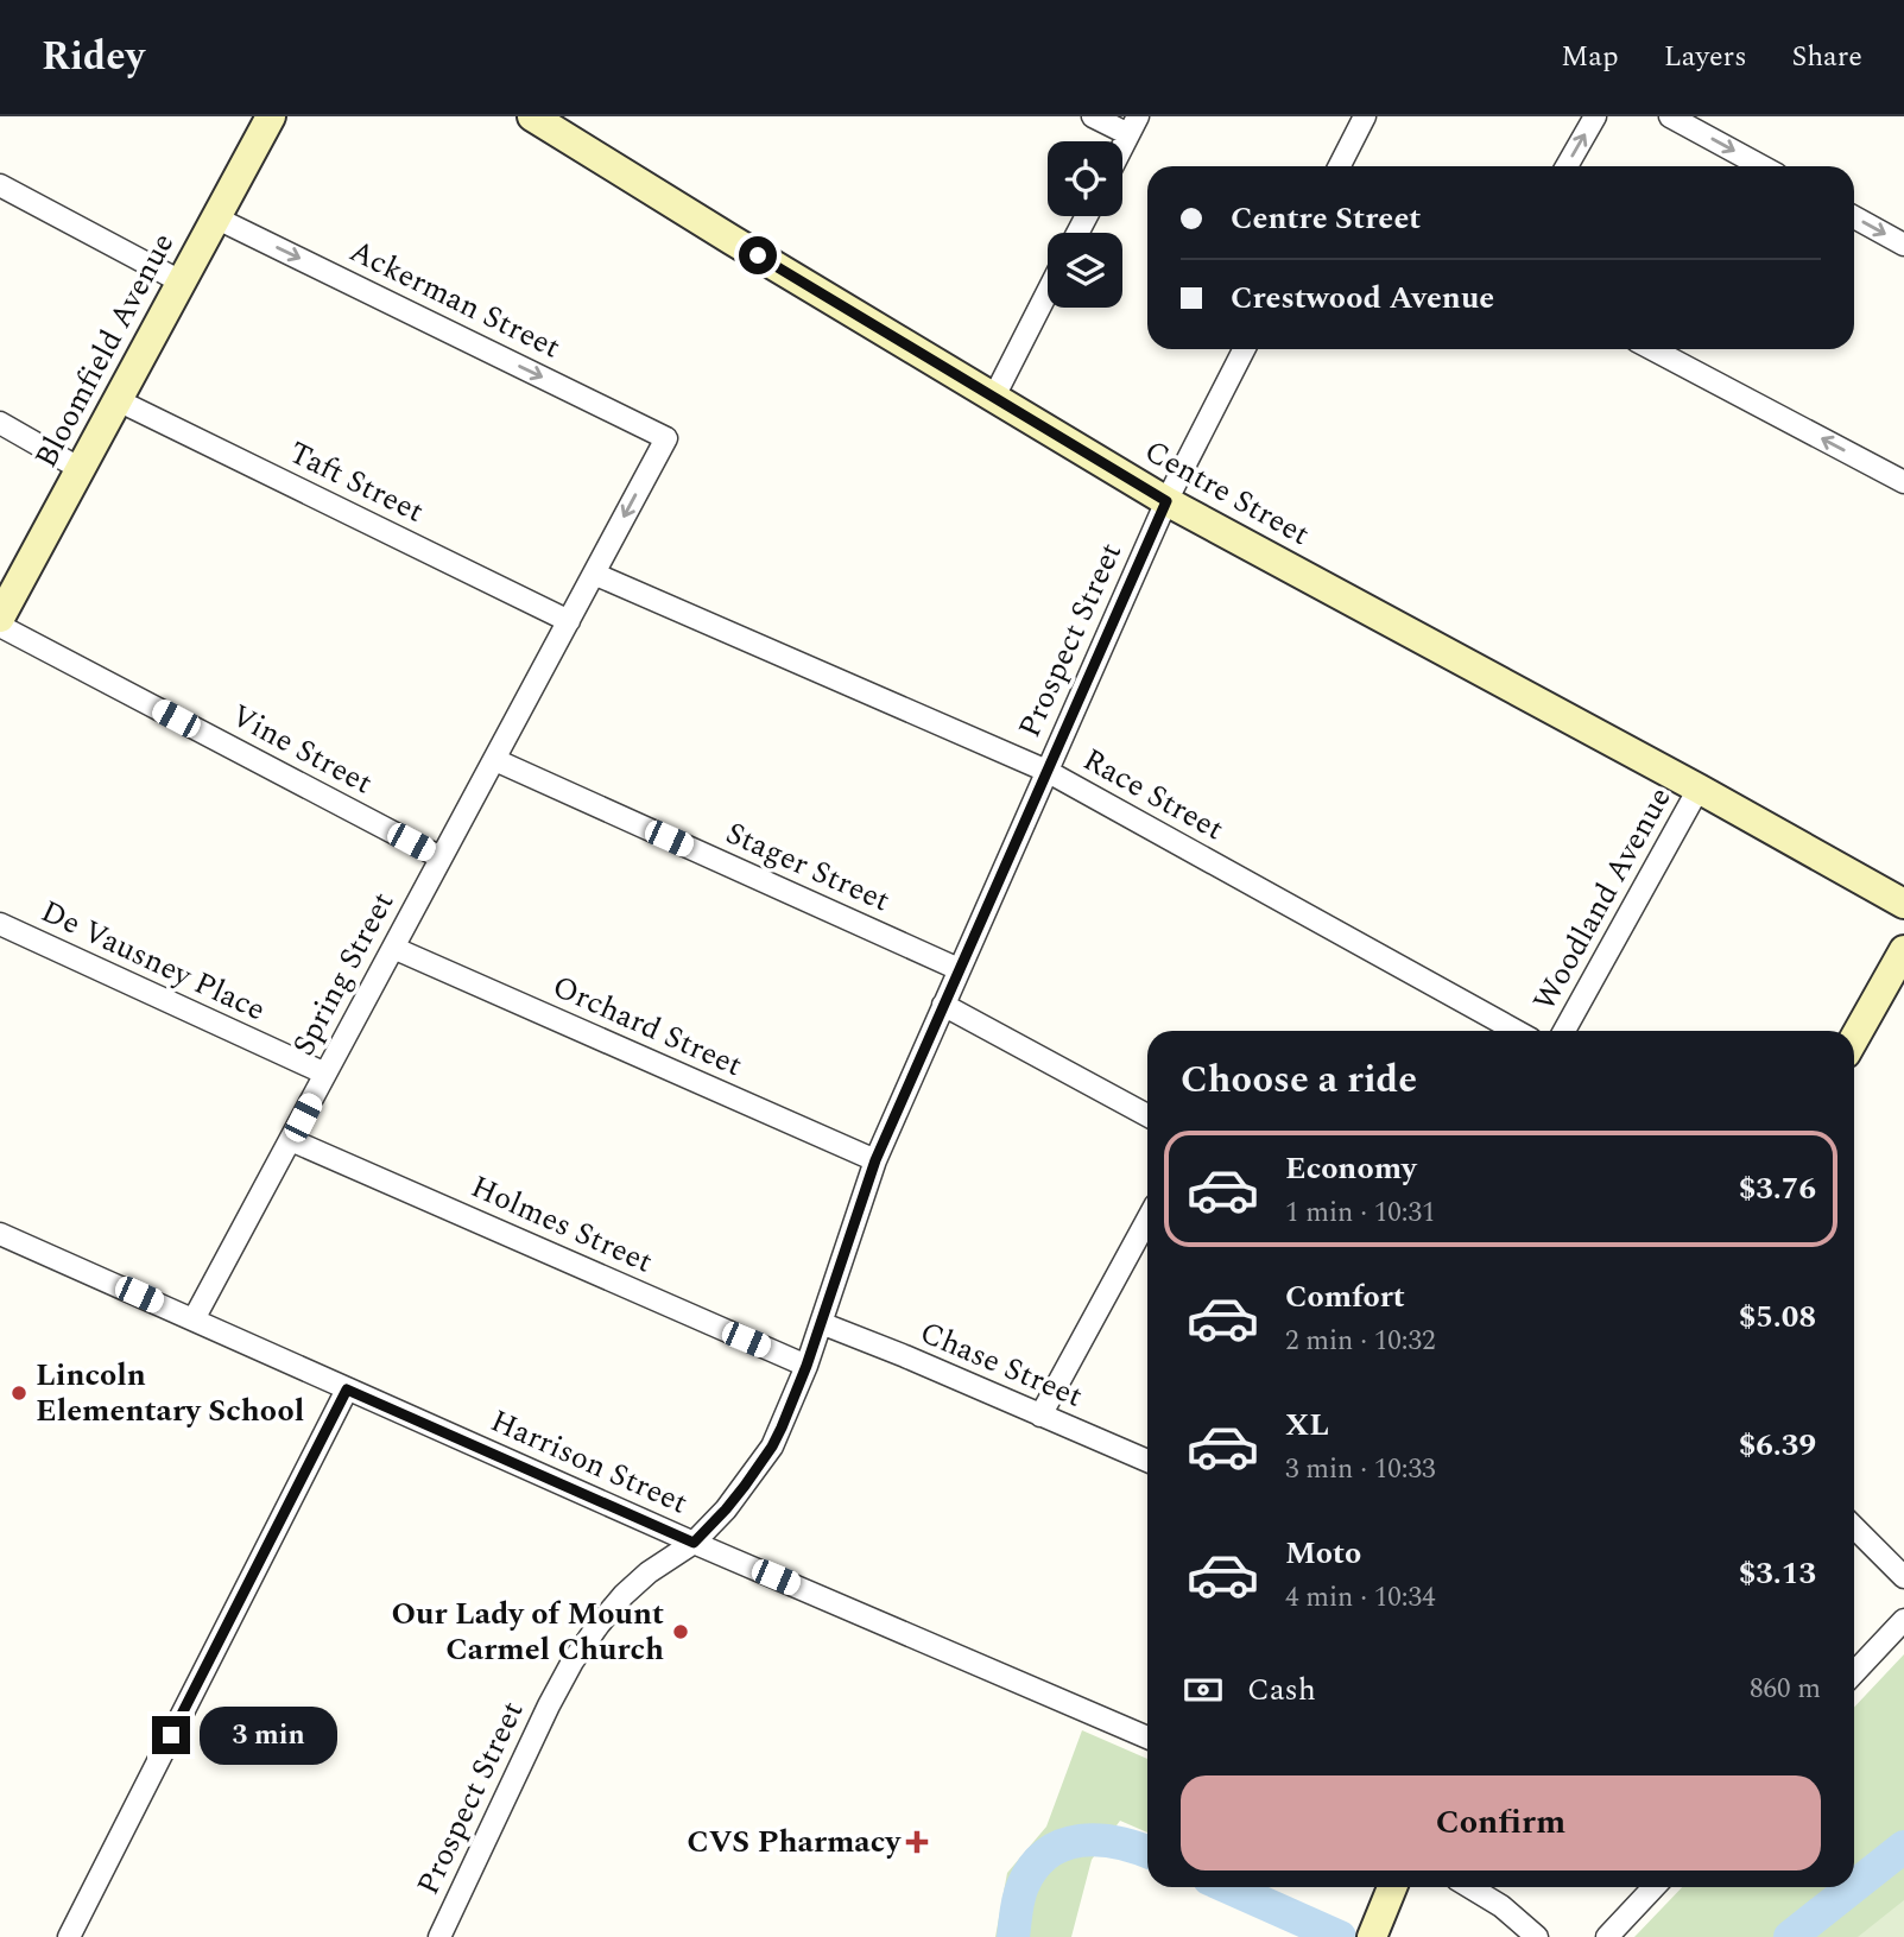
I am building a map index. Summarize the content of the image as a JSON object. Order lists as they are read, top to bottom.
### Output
{
  "streets": {
    "street": [
      "Ackerman Street",
      "Bloomfield Avenue",
      "Taft Street",
      "Centre Street",
      "Prospect Street",
      "Vine Street",
      "Race Street",
      "Stager Street",
      "Woodland Avenue",
      "De Vausney Place",
      "Spring Street",
      "Orchard Street",
      "Holmes Street",
      "Chase Street",
      "Harrison Street"
    ]
  },
  "crossings": [
    ["Ackerman Street", "Bloomfield Avenue"],
    ["Ackerman Street", "Spring Street"],
    ["Bloomfield Avenue", "Taft Street"],
    ["Taft Street", "Spring Street"],
    ["Centre Street", "Prospect Street"],
    ["Centre Street", "Woodland Avenue"],
    ["Prospect Street", "Race Street"],
    ["Prospect Street", "Stager Street"],
    ["Prospect Street", "Orchard Street"],
    ["Prospect Street", "Holmes Street"],
    ["Prospect Street", "Chase Street"],
    ["Prospect Street", "Harrison Street"],
    ["Vine Street", "Spring Street"],
    ["Race Street", "Spring Street"],
    ["Stager Street", "Spring Street"],
    ["De Vausney Place", "Spring Street"],
    ["Spring Street", "Orchard Street"],
    ["Spring Street", "Holmes Street"],
    ["Spring Street", "Harrison Street"]
  ],
  "one_way": ["Ackerman Street"],
  "places": {
    "other": ["Lincoln Elementary School", "Our Lady of Mount Carmel Church"],
    "health": ["CVS Pharmacy"]
  },
  "page": {
    "header": "Ridey",
    "nav": ["Map", "Layers", "Share"],
    "banner": ["Centre Street", "Crestwood Avenue"],
    "heading": "Choose a ride",
    "list": [
      {
        "name": "Economy",
        "note": "1 min · 10:31",
        "value": "$3.76"
      },
      {
        "name": "Comfort",
        "note": "2 min · 10:32",
        "value": "$5.08"
      },
      {
        "name": "XL",
        "note": "3 min · 10:33",
        "value": "$6.39"
      },
      {
        "name": "Moto",
        "note": "4 min · 10:34",
        "value": "$3.13"
      }
    ],
    "pay": ["Cash", "860 m"],
    "bubble": "3 min",
    "buttons": "Confirm"
  }
}
